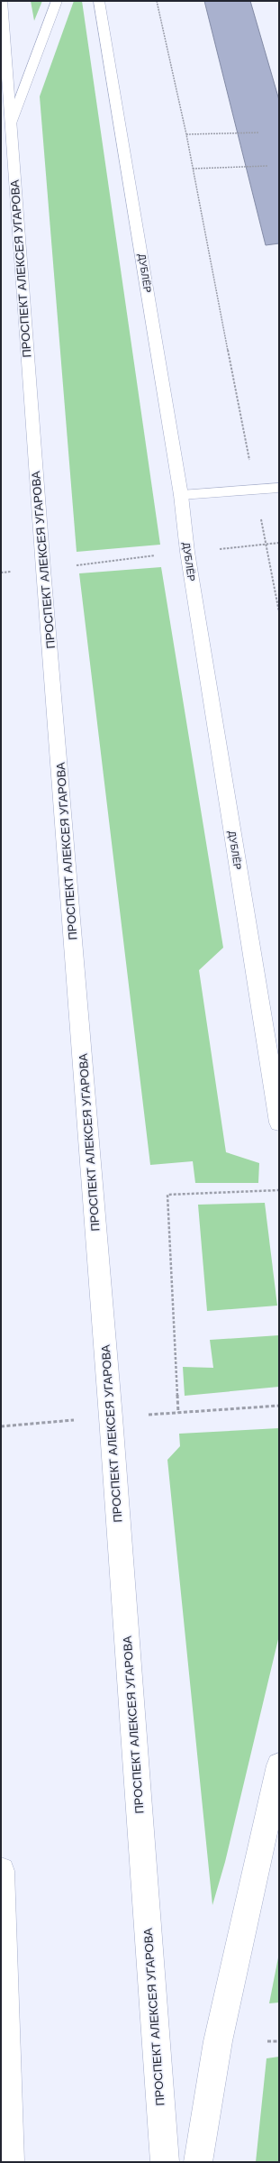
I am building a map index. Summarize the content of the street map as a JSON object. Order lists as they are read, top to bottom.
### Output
{
  "streets": {
    "main road": ["ПРОСПЕКТ АЛЕКСЕЯ УГАРОВА", "ДУБЛЁР"]
  }
}
